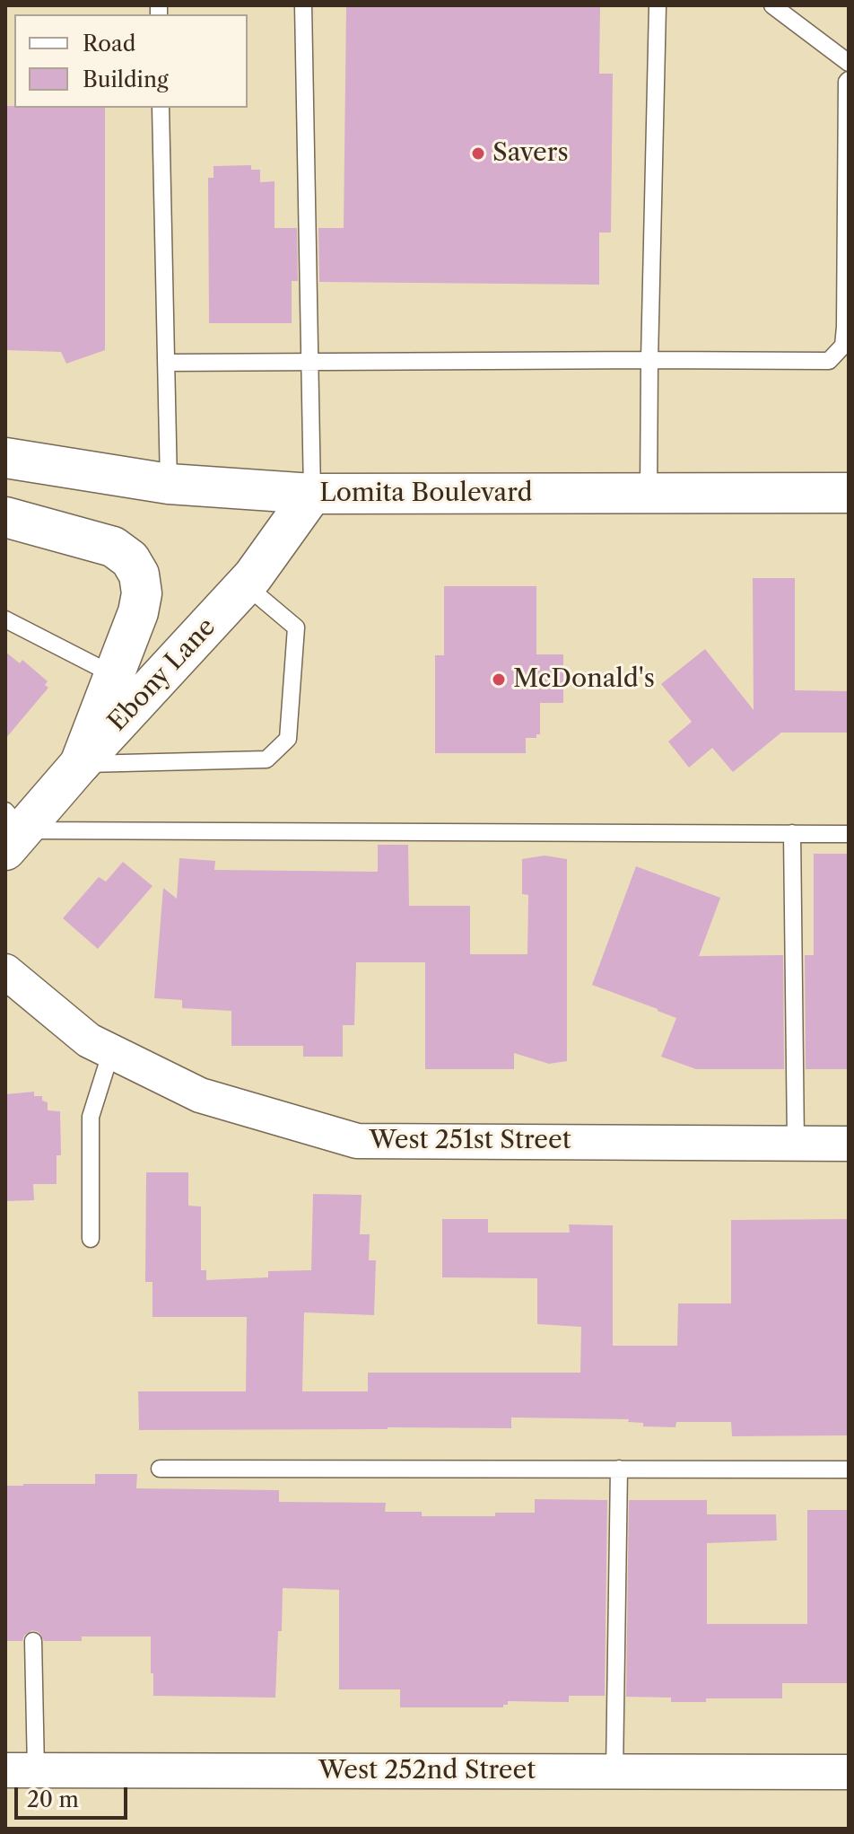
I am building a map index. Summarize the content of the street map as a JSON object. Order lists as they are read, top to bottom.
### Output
{
  "streets": {
    "main road": ["Lomita Boulevard", "Ebony Lane"],
    "street": ["West 251st Street", "West 252nd Street"]
  },
  "crossings": [
    ["Lomita Boulevard", "Ebony Lane"]
  ],
  "places": ["Savers", "McDonald's"],
  "legend": ["Road", "Building"],
  "scale_bar": "20 m"
}
